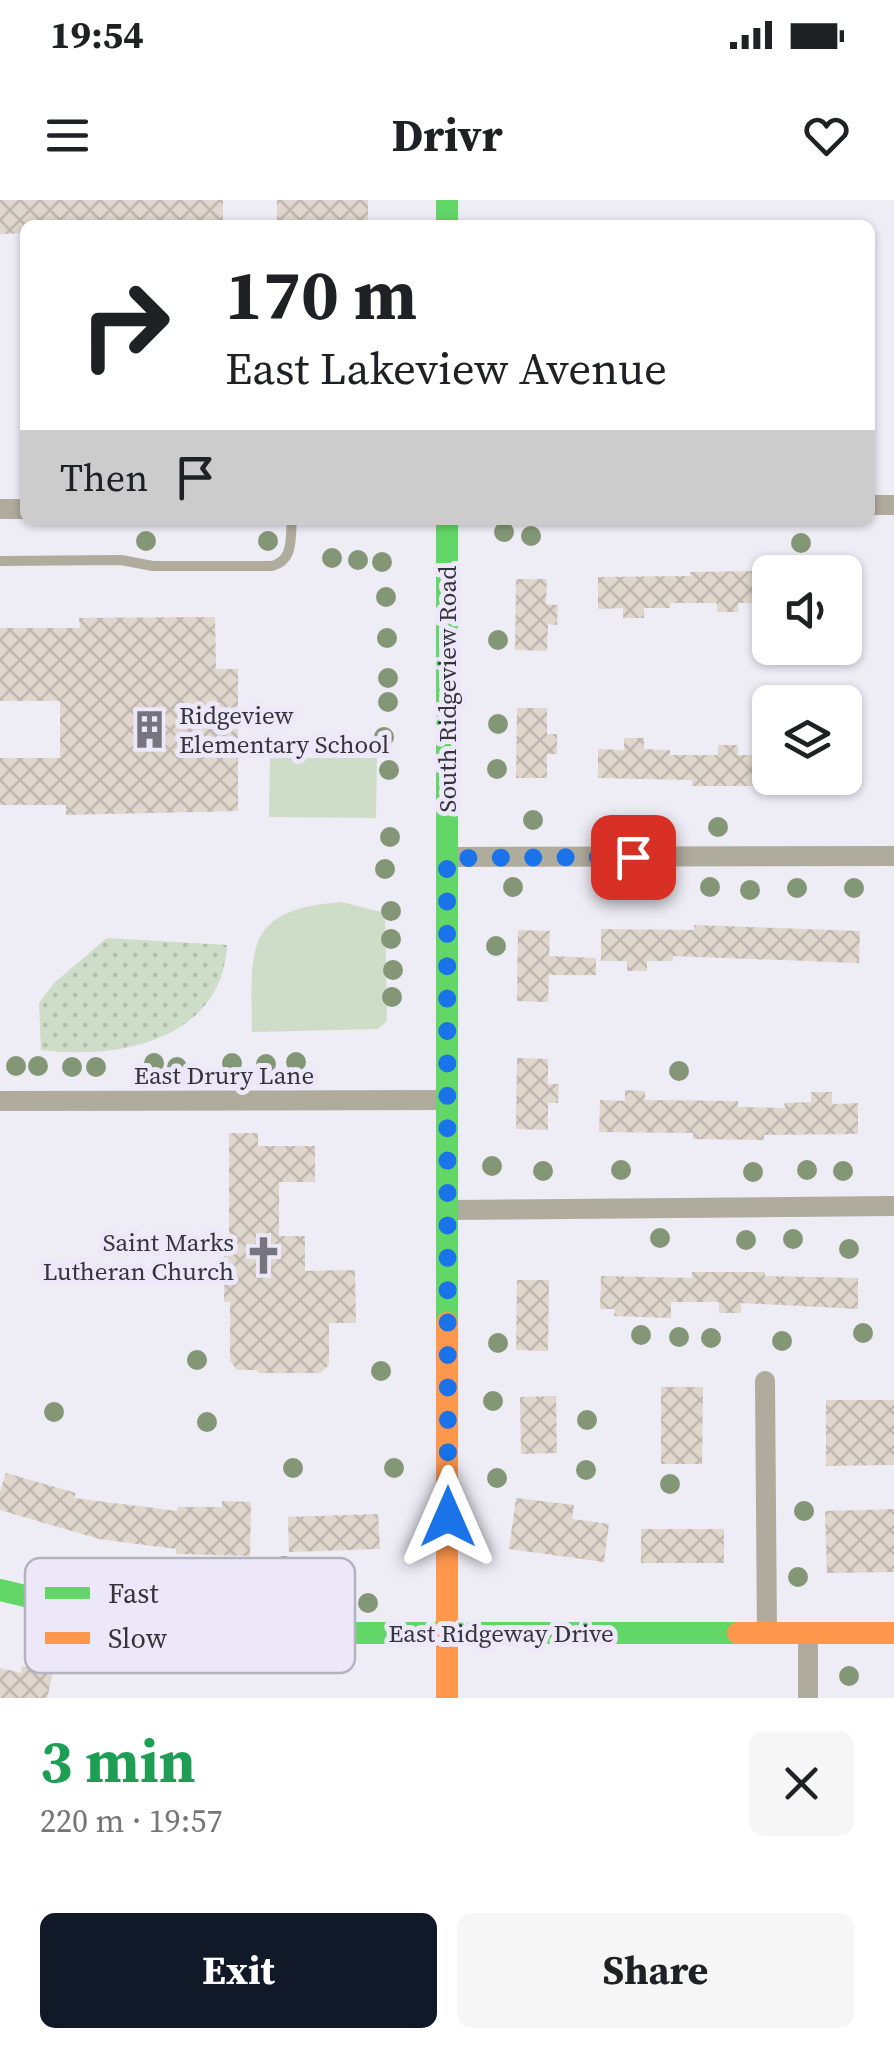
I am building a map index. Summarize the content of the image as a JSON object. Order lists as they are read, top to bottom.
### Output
{
  "streets": {
    "main road": ["South Ridgeview Road", "East Ridgeway Drive"],
    "street": ["East Drury Lane"]
  },
  "crossings": [
    ["South Ridgeview Road", "East Drury Lane"],
    ["South Ridgeview Road", "East Ridgeway Drive"]
  ],
  "places": {
    "building": ["Ridgeview Elementary School"],
    "church": ["Saint Marks Lutheran Church"]
  },
  "legend": ["Fast", "Slow"],
  "page": {
    "status": "19:54",
    "header": "Drivr",
    "turn": ["170 m", "East Lakeview Avenue"],
    "then": "Then",
    "heading": ["3 min", "220 m · 19:57"],
    "buttons": ["Exit", "Share"]
  }
}
